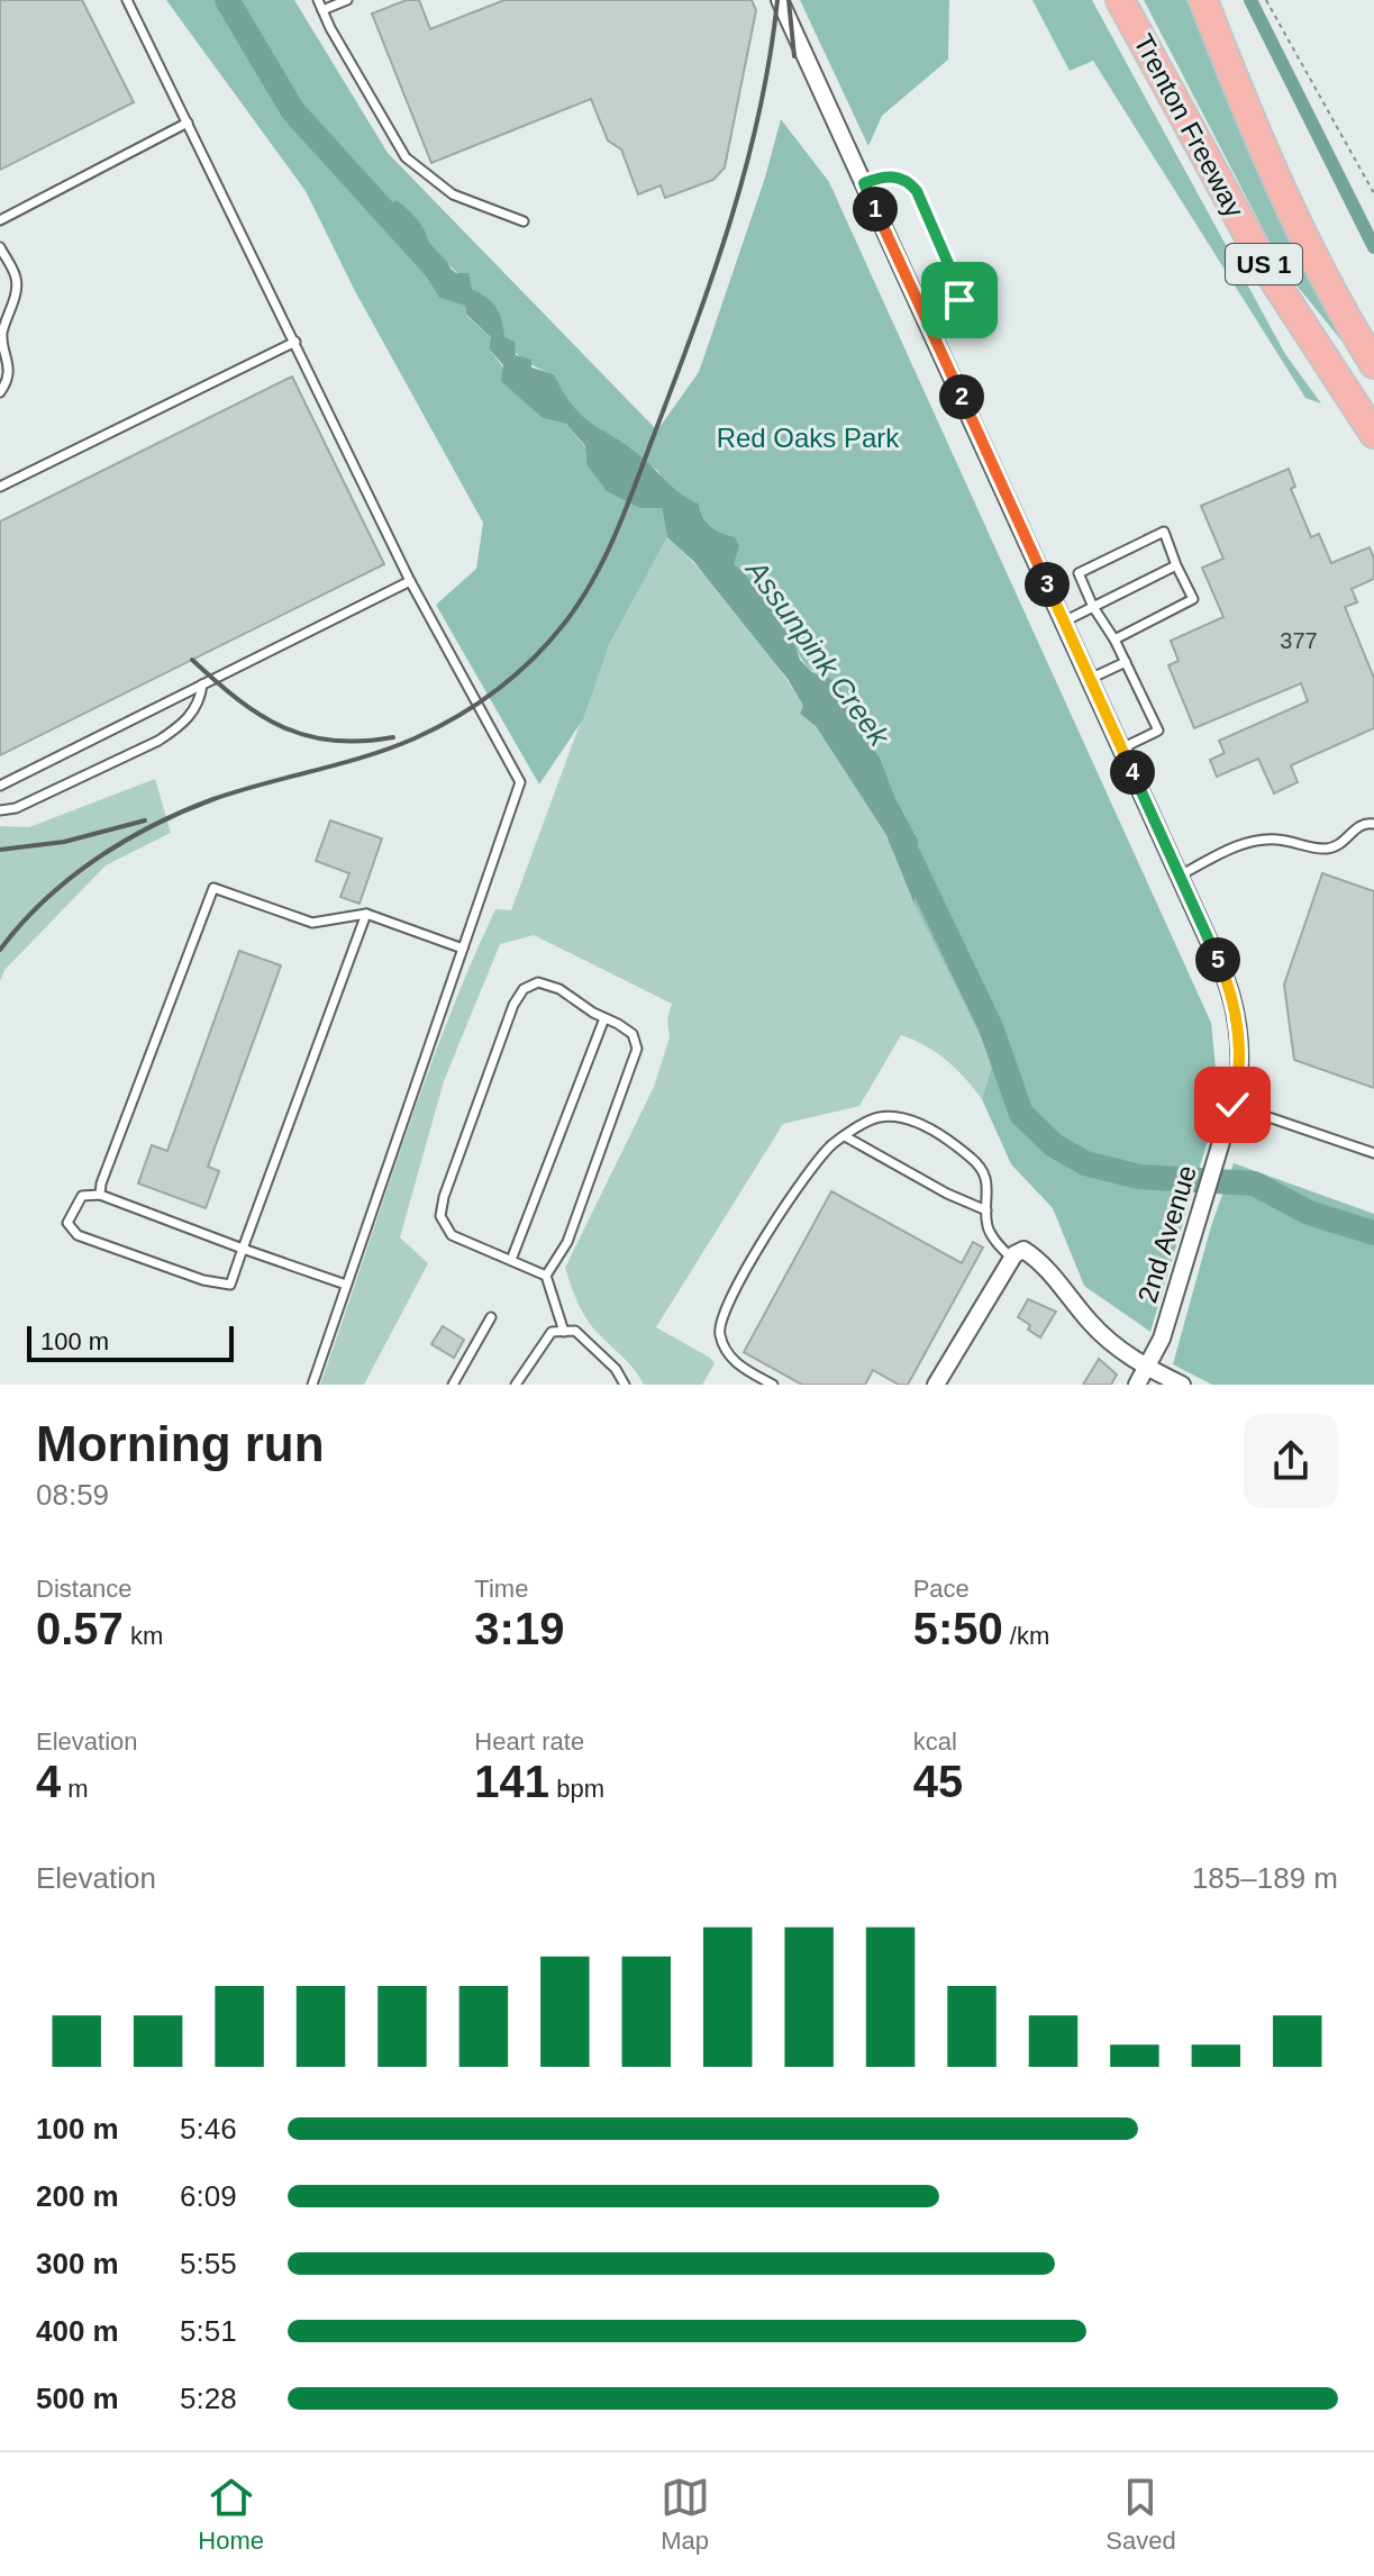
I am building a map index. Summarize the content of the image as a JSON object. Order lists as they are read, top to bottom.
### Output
{
  "streets": {
    "highway": ["Trenton Freeway", "US 1"],
    "street": ["2nd Avenue"]
  },
  "water": ["Assunpink Creek"],
  "parks": ["Red Oaks Park"],
  "house_numbers": ["377"],
  "scale_bar": "100 m",
  "page": {
    "pins": [
      "1",
      "2",
      "3",
      "4",
      "5"
    ],
    "scale": "100 m",
    "heading": ["Morning run", "08:59"],
    "stats": [
      ["Distance", "0.57 km"],
      ["Time", "3:19"],
      ["Pace", "5:50 /km"],
      ["Elevation", "4 m"],
      ["Heart rate", "141 bpm"],
      ["kcal", "45"]
    ],
    "chart": ["Elevation", "185–189 m"],
    "list": [
      {
        "name": "100 m",
        "note": "5:46"
      },
      {
        "name": "200 m",
        "note": "6:09"
      },
      {
        "name": "300 m",
        "note": "5:55"
      },
      {
        "name": "400 m",
        "note": "5:51"
      },
      {
        "name": "500 m",
        "note": "5:28"
      }
    ],
    "tabs": ["Home", "Map", "Saved"]
  }
}
